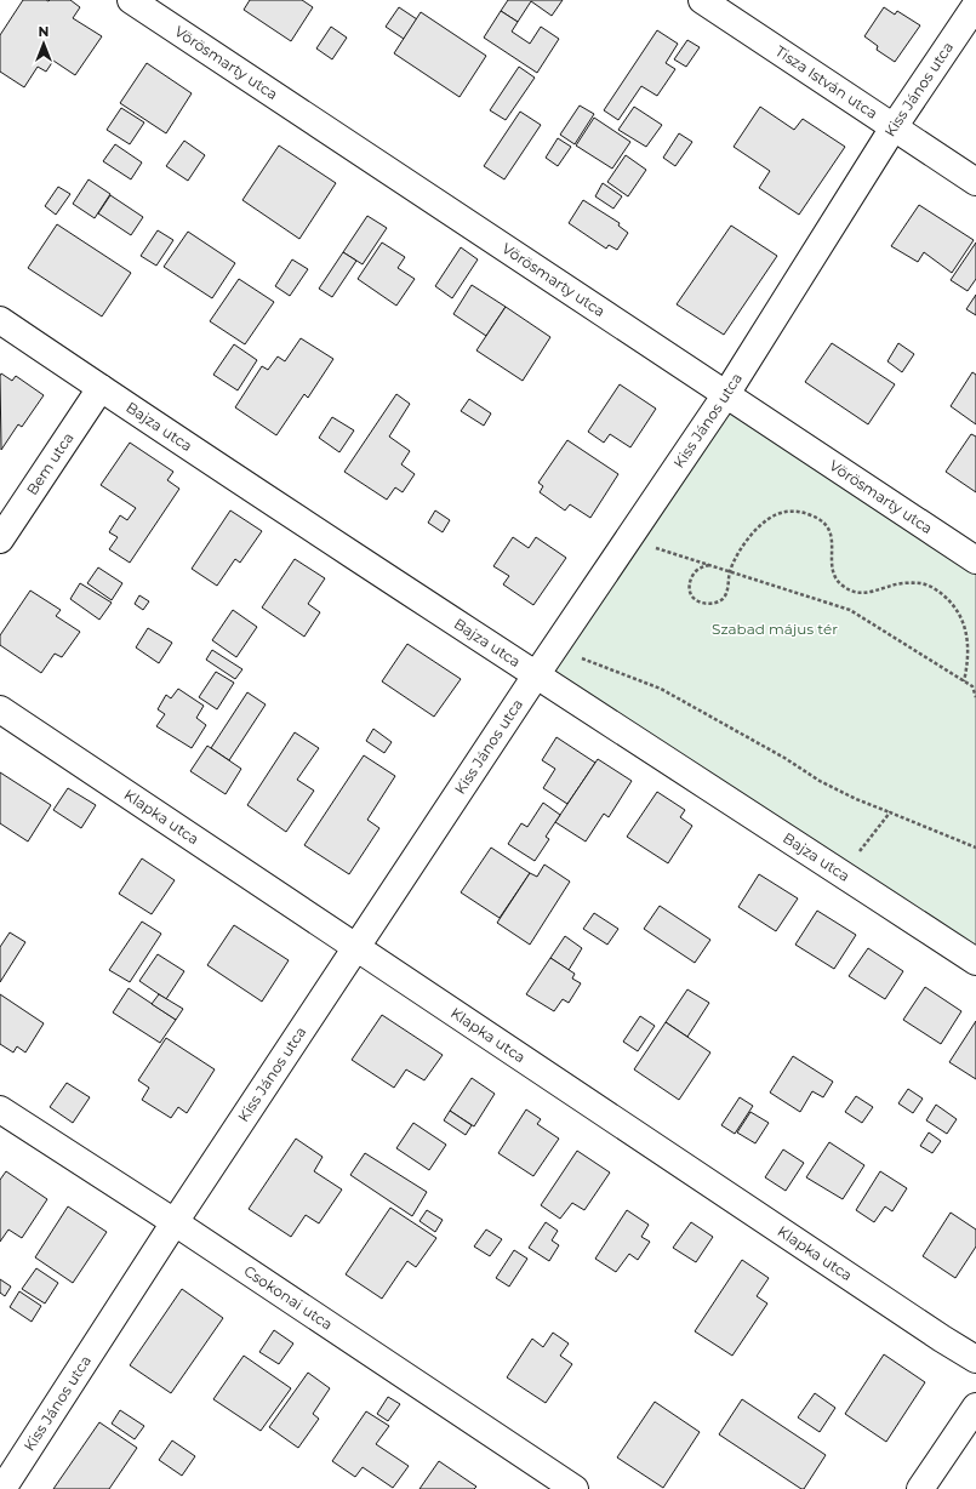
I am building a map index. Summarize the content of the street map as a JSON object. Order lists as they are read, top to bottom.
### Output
{
  "streets": {
    "street": [
      "Vörösmarty utca",
      "Tisza István utca",
      "Kiss János utca",
      "Bajza utca",
      "Bem utca",
      "Klapka utca",
      "Csokonai utca"
    ]
  },
  "crossings": [
    ["Vörösmarty utca", "Kiss János utca"],
    ["Tisza István utca", "Kiss János utca"],
    ["Kiss János utca", "Bajza utca"],
    ["Kiss János utca", "Klapka utca"],
    ["Kiss János utca", "Csokonai utca"],
    ["Bajza utca", "Bem utca"]
  ],
  "parks": ["Szabad május tér"],
  "north": "top"
}
